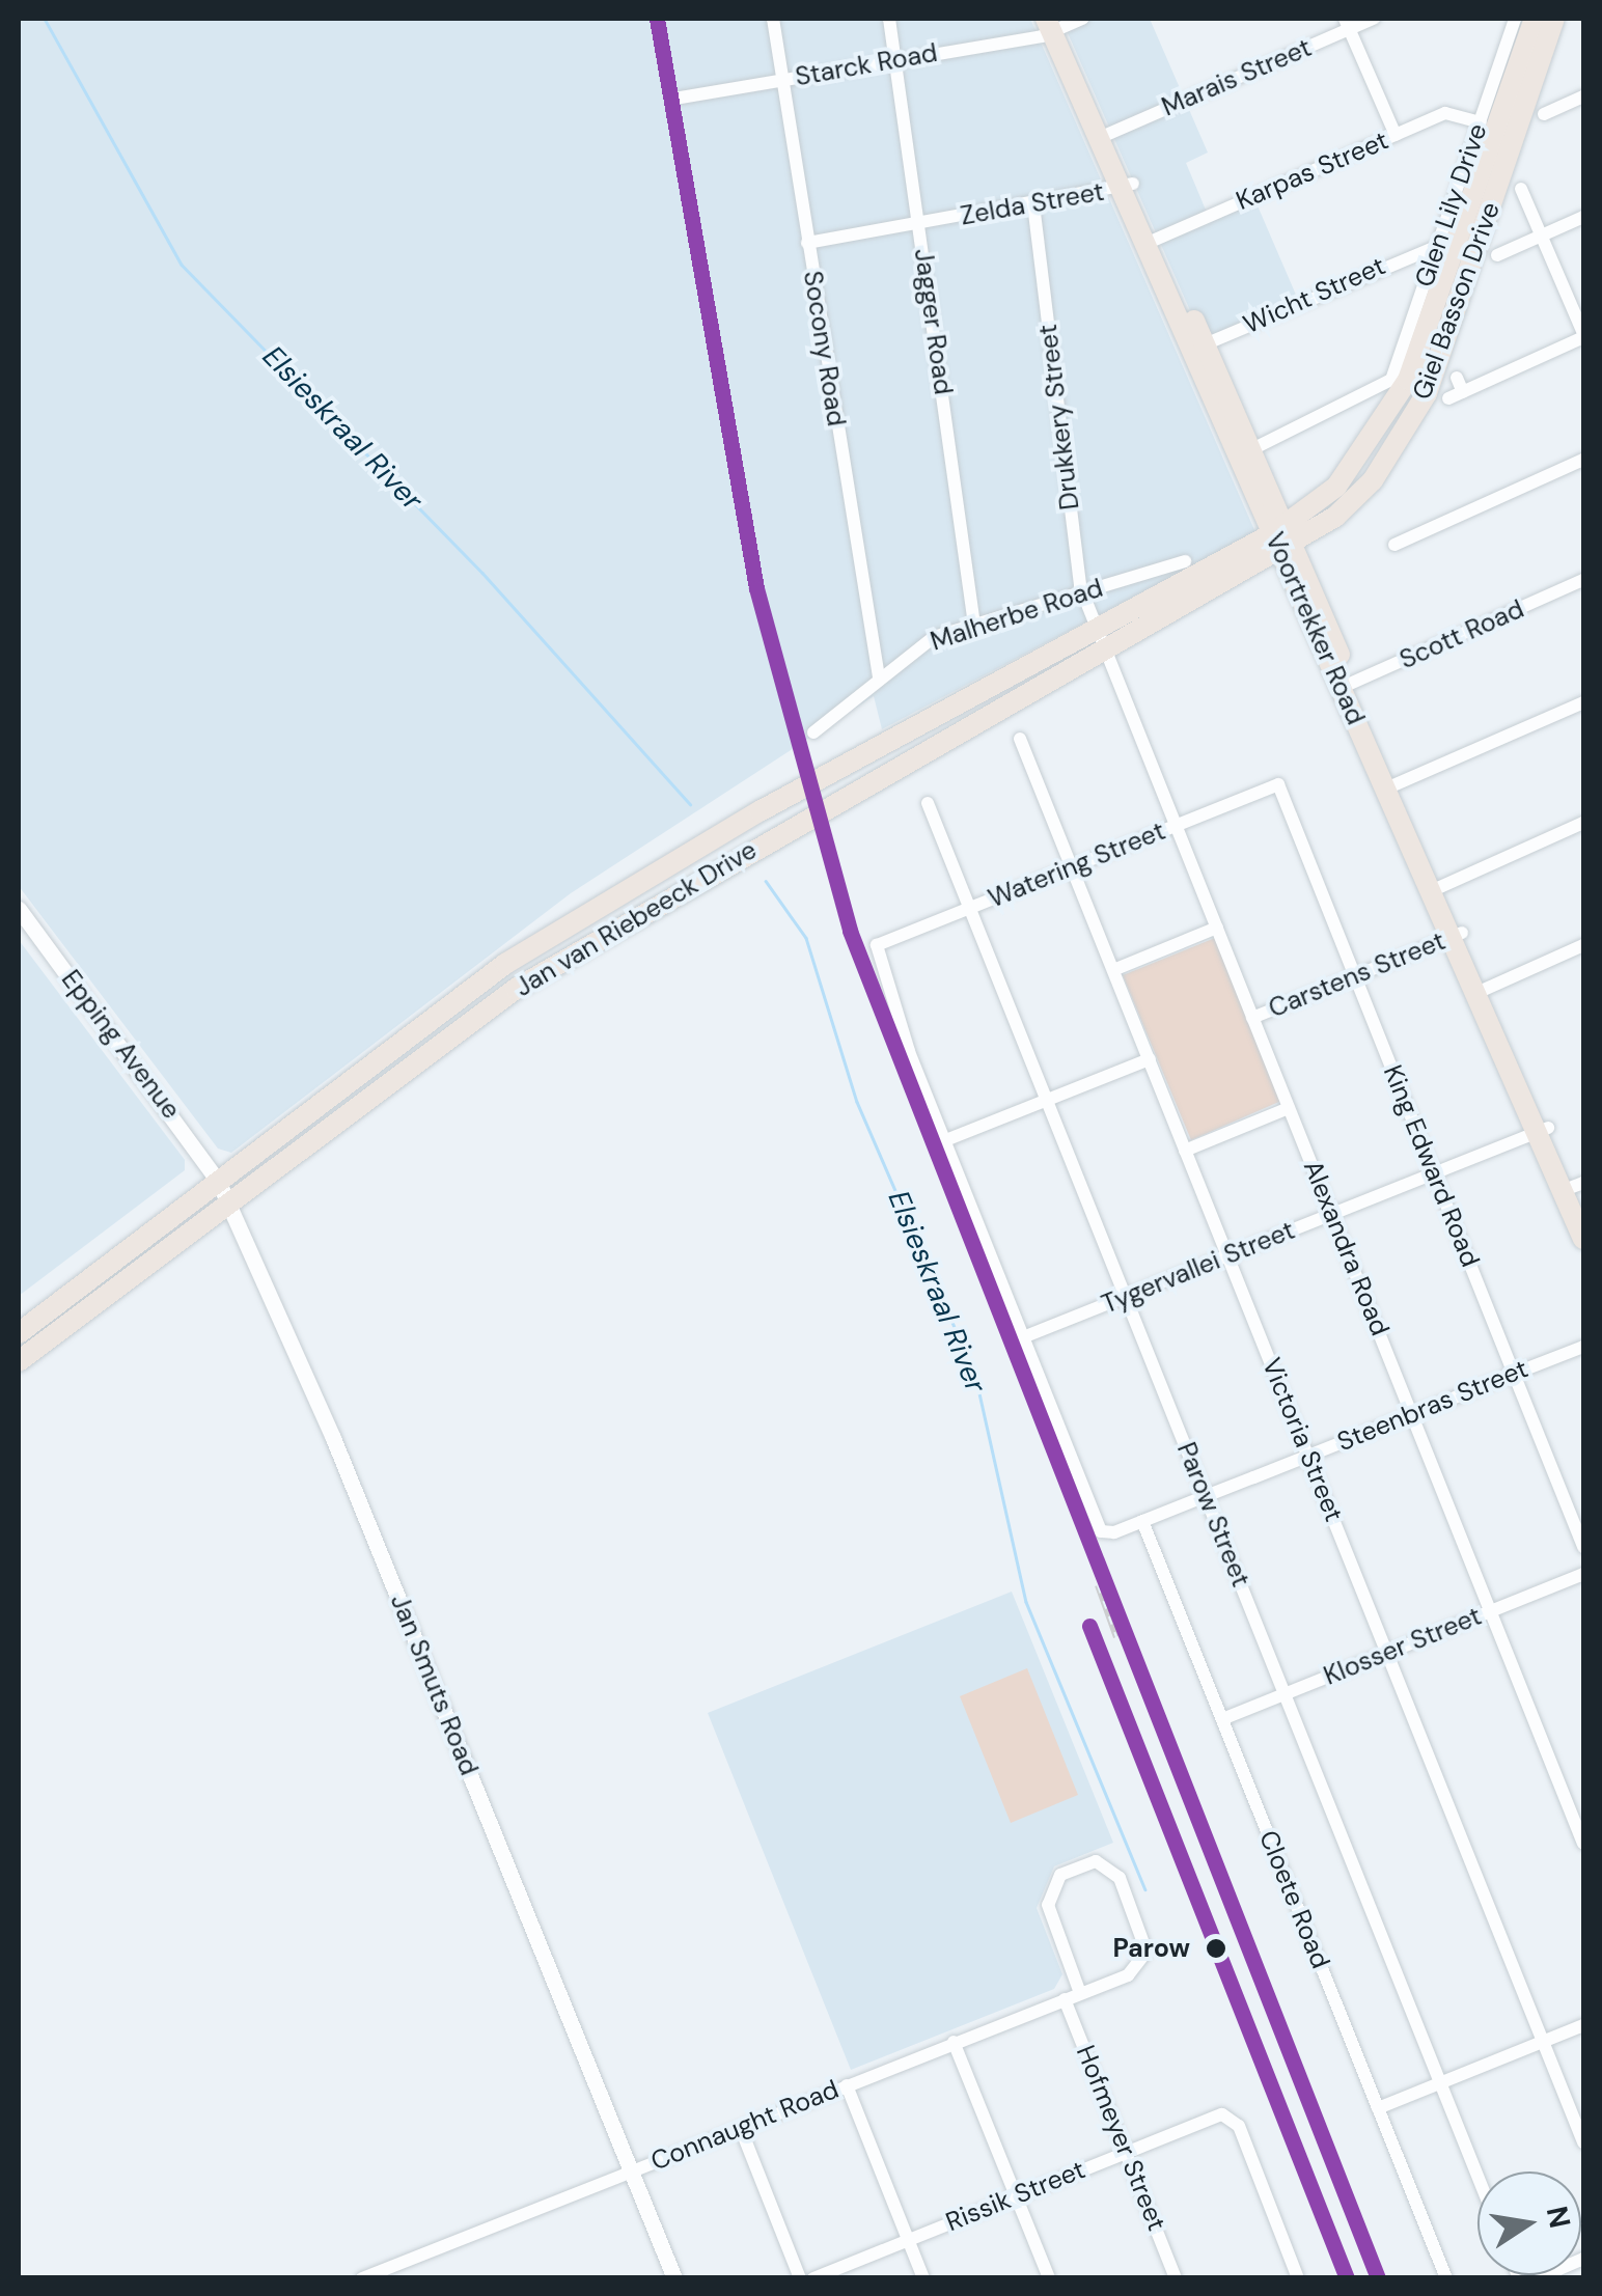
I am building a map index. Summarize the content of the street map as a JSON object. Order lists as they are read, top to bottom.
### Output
{
  "streets": {
    "main road": ["Giel Basson Drive", "Voortrekker Road", "Jan van Riebeeck Drive"],
    "street": [
      "Starck Road",
      "Marais Street",
      "Karpas Street",
      "Zelda Street",
      "Glen Lily Drive",
      "Wicht Street",
      "Jagger Road",
      "Socony Road",
      "Drukkery Street",
      "Malherbe Road",
      "Scott Road",
      "Watering Street",
      "Carstens Street",
      "Epping Avenue",
      "King Edward Road",
      "Alexandra Road",
      "Tygervallei Street",
      "Steenbras Street",
      "Victoria Street",
      "Parow Street",
      "Klosser Street",
      "Jan Smuts Road",
      "Cloete Road",
      "Connaught Road",
      "Hofmeyer Street",
      "Rissik Street"
    ]
  },
  "crossings": [
    ["Starck Road", "Jagger Road"],
    ["Starck Road", "Socony Road"],
    ["Starck Road", "Voortrekker Road"],
    ["Marais Street", "Voortrekker Road"],
    ["Karpas Street", "Glen Lily Drive"],
    ["Karpas Street", "Voortrekker Road"],
    ["Zelda Street", "Jagger Road"],
    ["Zelda Street", "Socony Road"],
    ["Zelda Street", "Drukkery Street"],
    ["Zelda Street", "Voortrekker Road"],
    ["Glen Lily Drive", "Wicht Street"],
    ["Glen Lily Drive", "Giel Basson Drive"],
    ["Glen Lily Drive", "Voortrekker Road"],
    ["Wicht Street", "Voortrekker Road"],
    ["Giel Basson Drive", "Voortrekker Road"],
    ["Giel Basson Drive", "Jan van Riebeeck Drive"],
    ["Jagger Road", "Malherbe Road"],
    ["Socony Road", "Malherbe Road"],
    ["Drukkery Street", "Malherbe Road"],
    ["Drukkery Street", "Jan van Riebeeck Drive"],
    ["Drukkery Street", "Alexandra Road"],
    ["Voortrekker Road", "Scott Road"],
    ["Voortrekker Road", "Jan van Riebeeck Drive"],
    ["Voortrekker Road", "Carstens Street"],
    ["Voortrekker Road", "Tygervallei Street"],
    ["Watering Street", "King Edward Road"],
    ["Watering Street", "Alexandra Road"],
    ["Watering Street", "Victoria Street"],
    ["Watering Street", "Parow Street"],
    ["Jan van Riebeeck Drive", "Epping Avenue"],
    ["Jan van Riebeeck Drive", "Alexandra Road"],
    ["Jan van Riebeeck Drive", "Jan Smuts Road"],
    ["Carstens Street", "King Edward Road"],
    ["Carstens Street", "Alexandra Road"],
    ["Epping Avenue", "Jan Smuts Road"],
    ["King Edward Road", "Tygervallei Street"],
    ["King Edward Road", "Steenbras Street"],
    ["Alexandra Road", "Tygervallei Street"],
    ["Alexandra Road", "Steenbras Street"],
    ["Alexandra Road", "Klosser Street"],
    ["Tygervallei Street", "Steenbras Street"],
    ["Tygervallei Street", "Victoria Street"],
    ["Tygervallei Street", "Parow Street"],
    ["Steenbras Street", "Victoria Street"],
    ["Steenbras Street", "Parow Street"],
    ["Steenbras Street", "Cloete Road"],
    ["Victoria Street", "Klosser Street"],
    ["Parow Street", "Klosser Street"],
    ["Klosser Street", "Cloete Road"],
    ["Jan Smuts Road", "Connaught Road"],
    ["Connaught Road", "Hofmeyer Street"],
    ["Hofmeyer Street", "Rissik Street"]
  ],
  "water": ["Elsieskraal River"],
  "places": ["Parow"],
  "north": "right"
}
